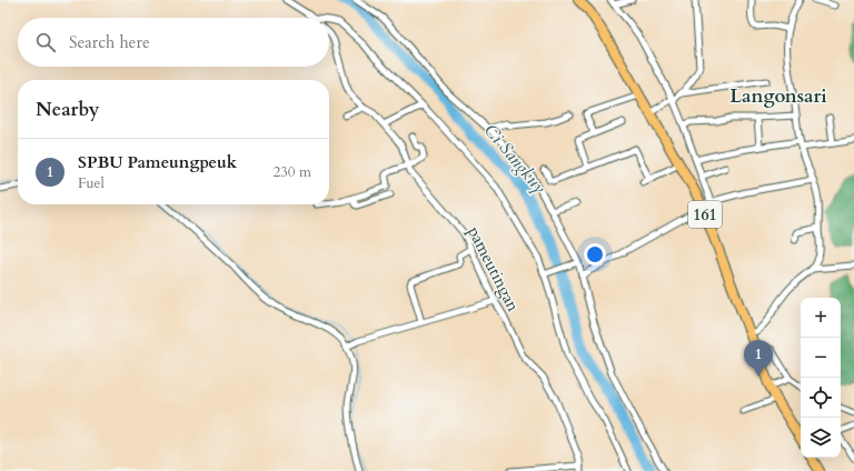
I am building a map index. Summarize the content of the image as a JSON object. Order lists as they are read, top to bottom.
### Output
{
  "streets": {
    "main road": ["161"],
    "street": ["pameutingan"]
  },
  "districts": ["Langonsari"],
  "water": ["Ci Sangkuy"],
  "page": {
    "search": "Search here",
    "heading": "Nearby",
    "list": [
      {
        "mark": "1",
        "name": "SPBU Pameungpeuk",
        "note": "Fuel",
        "value": "230 m"
      }
    ],
    "map_buttons": ["+", "−"],
    "pins": "1"
  }
}
